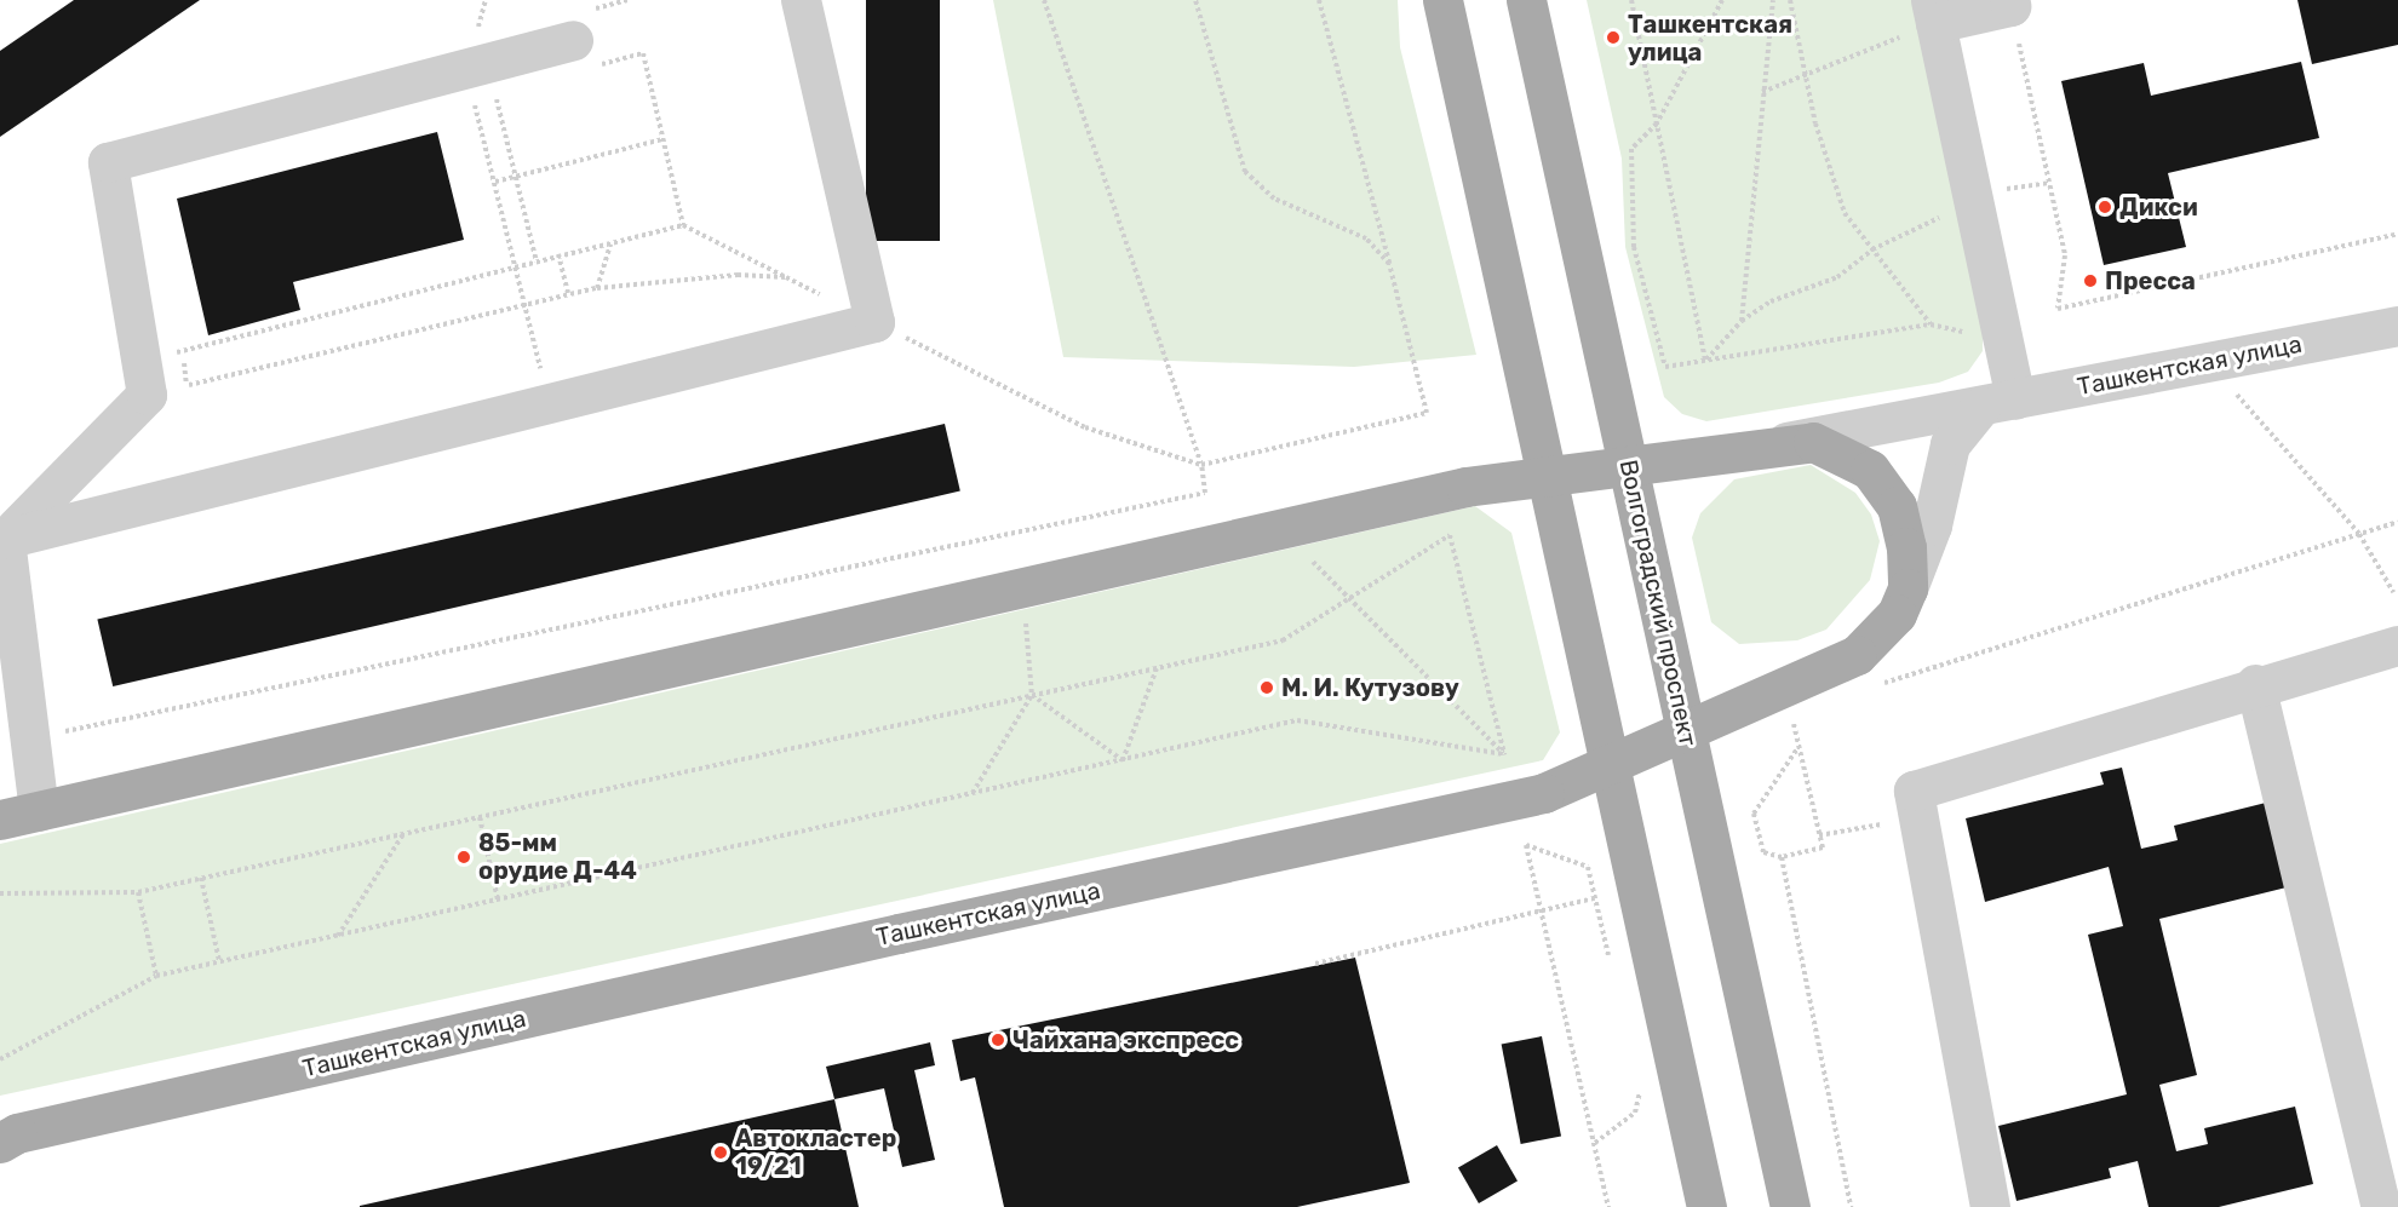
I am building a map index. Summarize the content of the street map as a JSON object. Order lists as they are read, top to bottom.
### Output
{
  "streets": {
    "main road": ["Ташкентская улица", "Волгоградский проспект"]
  },
  "crossings": [
    ["Ташкентская улица", "Волгоградский проспект"]
  ],
  "places": [
    "Ташкентская улица",
    "Дикси",
    "Пресса",
    "М. И. Кутузову",
    "85-мм орудие Д-44",
    "Чайхана экспресс",
    "Автокластер 19/21"
  ]
}
